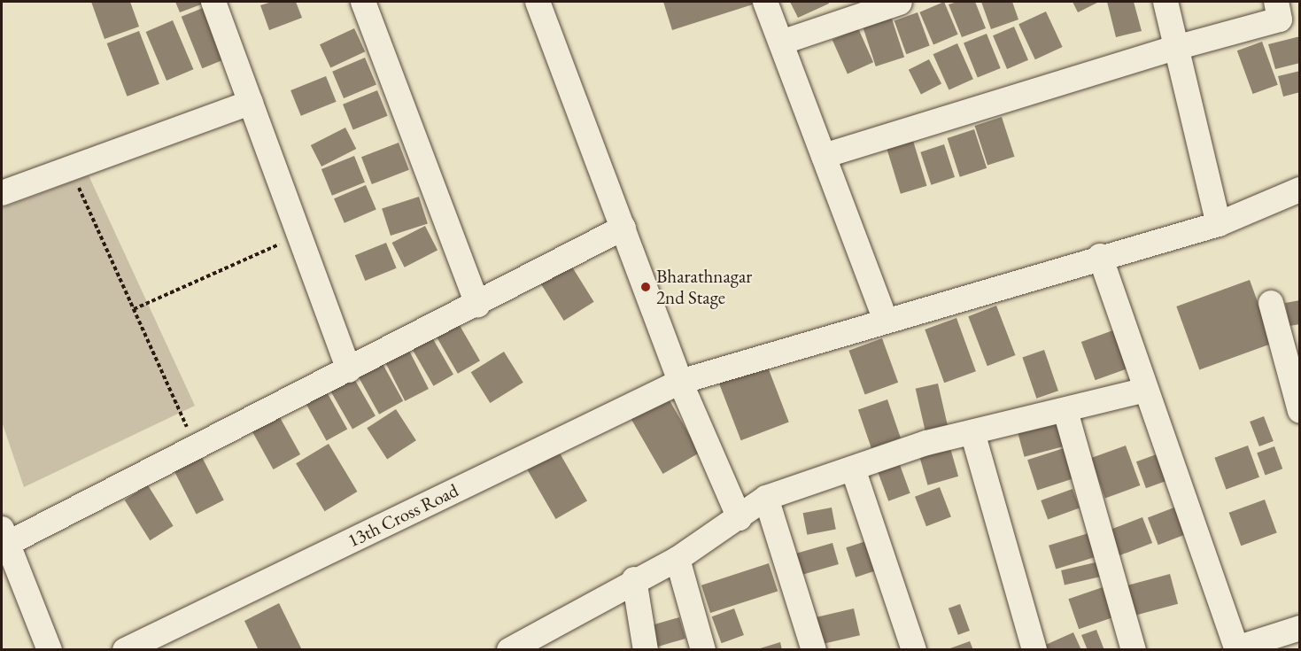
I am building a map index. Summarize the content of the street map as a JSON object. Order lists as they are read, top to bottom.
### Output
{
  "streets": {
    "street": ["13th Cross Road"]
  },
  "places": ["Bharathnagar 2nd Stage"]
}
